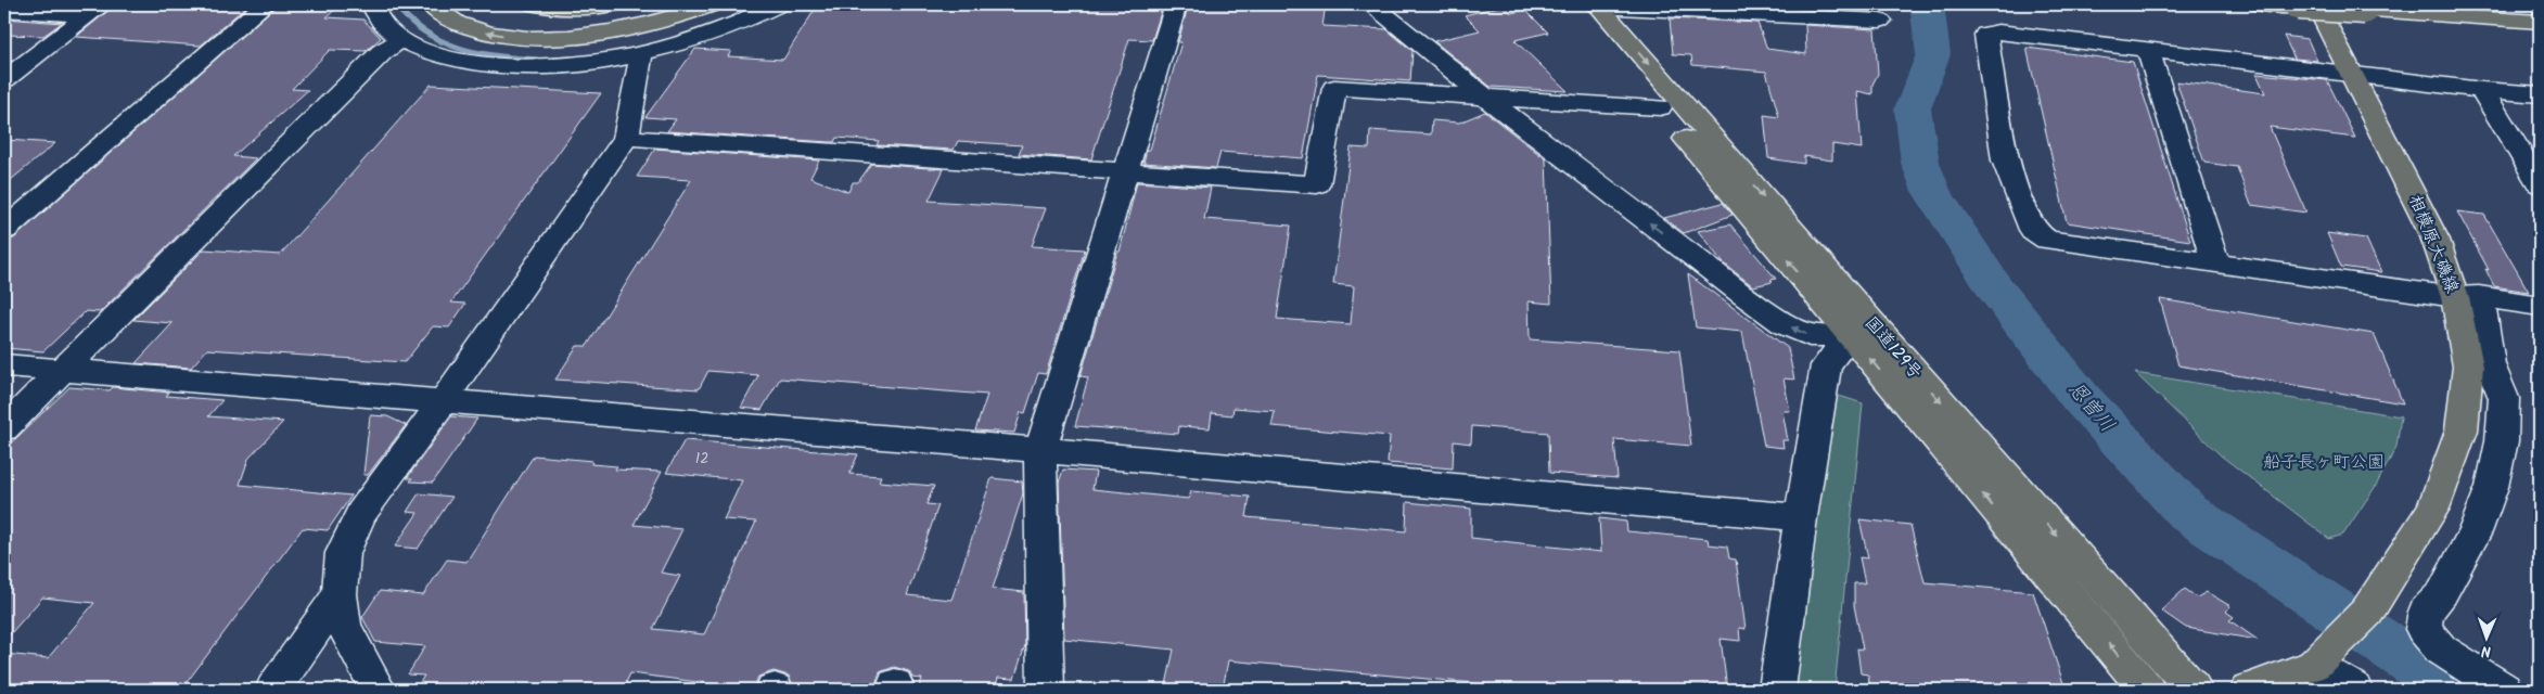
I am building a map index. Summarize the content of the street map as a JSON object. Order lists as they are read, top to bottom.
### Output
{
  "streets": {
    "main road": ["相模原大磯線", "国道129号"]
  },
  "water": ["恩曽川"],
  "parks": ["船子長ヶ町公園"],
  "house_numbers": ["12"],
  "north": "bottom"
}
